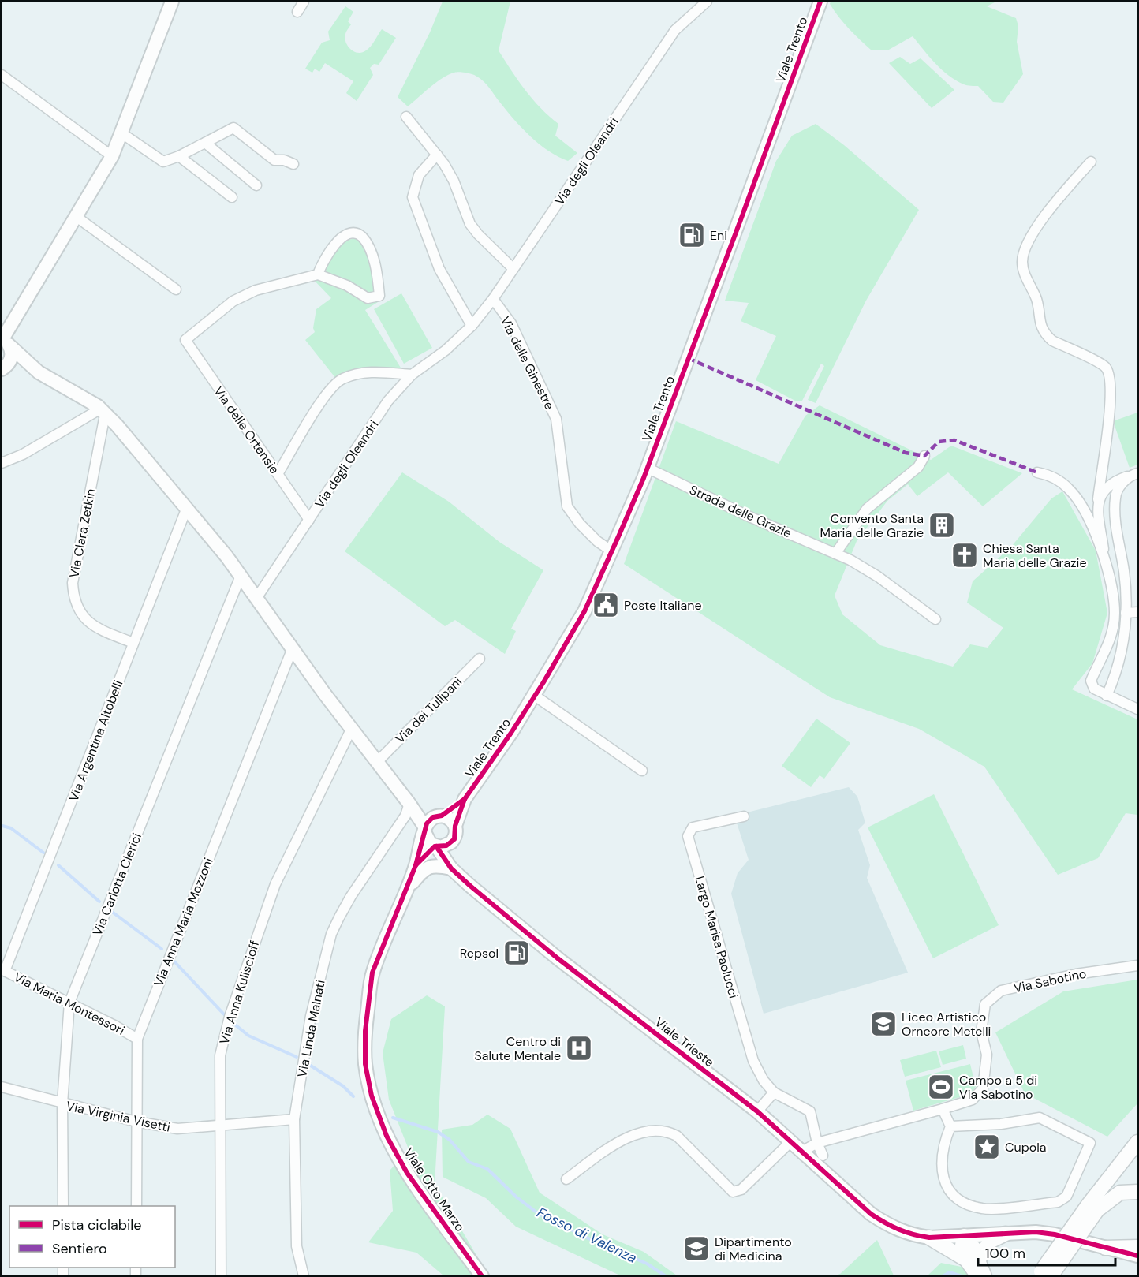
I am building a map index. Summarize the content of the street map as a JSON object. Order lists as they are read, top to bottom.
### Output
{
  "streets": {
    "street": [
      "Viale Trento",
      "Via degli Oleandri",
      "Via delle Ginestre",
      "Via delle Ortensie",
      "Strada delle Grazie",
      "Via Clara Zetkin",
      "Via dei Tulipani",
      "Via Argentina Altobelli",
      "Via Carlotta Clerici",
      "Via Anna Maria Mozzoni",
      "Largo Marisa Paolucci",
      "Via Sabotino",
      "Via Anna Kuliscioff",
      "Via Maria Montessori",
      "Via Linda Malnati",
      "Viale Trieste",
      "Via Virginia Visetti",
      "Viale Otto Marzo"
    ]
  },
  "crossings": [
    ["Viale Trento", "Via delle Ginestre"],
    ["Viale Trento", "Strada delle Grazie"],
    ["Viale Trento", "Viale Trieste"],
    ["Viale Trento", "Viale Otto Marzo"],
    ["Via degli Oleandri", "Via delle Ginestre"],
    ["Via degli Oleandri", "Via delle Ortensie"],
    ["Via Clara Zetkin", "Via Argentina Altobelli"],
    ["Via Argentina Altobelli", "Via Maria Montessori"],
    ["Via Carlotta Clerici", "Via Maria Montessori"],
    ["Via Carlotta Clerici", "Via Virginia Visetti"],
    ["Via Anna Maria Mozzoni", "Via Maria Montessori"],
    ["Via Anna Maria Mozzoni", "Via Virginia Visetti"],
    ["Largo Marisa Paolucci", "Via Sabotino"],
    ["Via Sabotino", "Viale Trieste"],
    ["Via Anna Kuliscioff", "Via Virginia Visetti"],
    ["Via Linda Malnati", "Via Virginia Visetti"],
    ["Viale Trieste", "Viale Otto Marzo"]
  ],
  "water": ["Fosso di Valenza"],
  "places": {
    "fuel station": ["Eni", "Repsol"],
    "building": ["Convento Santa Maria delle Grazie"],
    "church": ["Chiesa Santa Maria delle Grazie"],
    "public building": ["Poste Italiane"],
    "school or university": ["Liceo Artistico Orneore Metelli", "Dipartimento di Medicina"],
    "hospital": ["Centro di Salute Mentale"],
    "sports": ["Campo a 5 di Via Sabotino"],
    "place": ["Cupola"]
  },
  "legend": ["Pista ciclabile", "Sentiero"],
  "scale_bar": "100 m"
}
